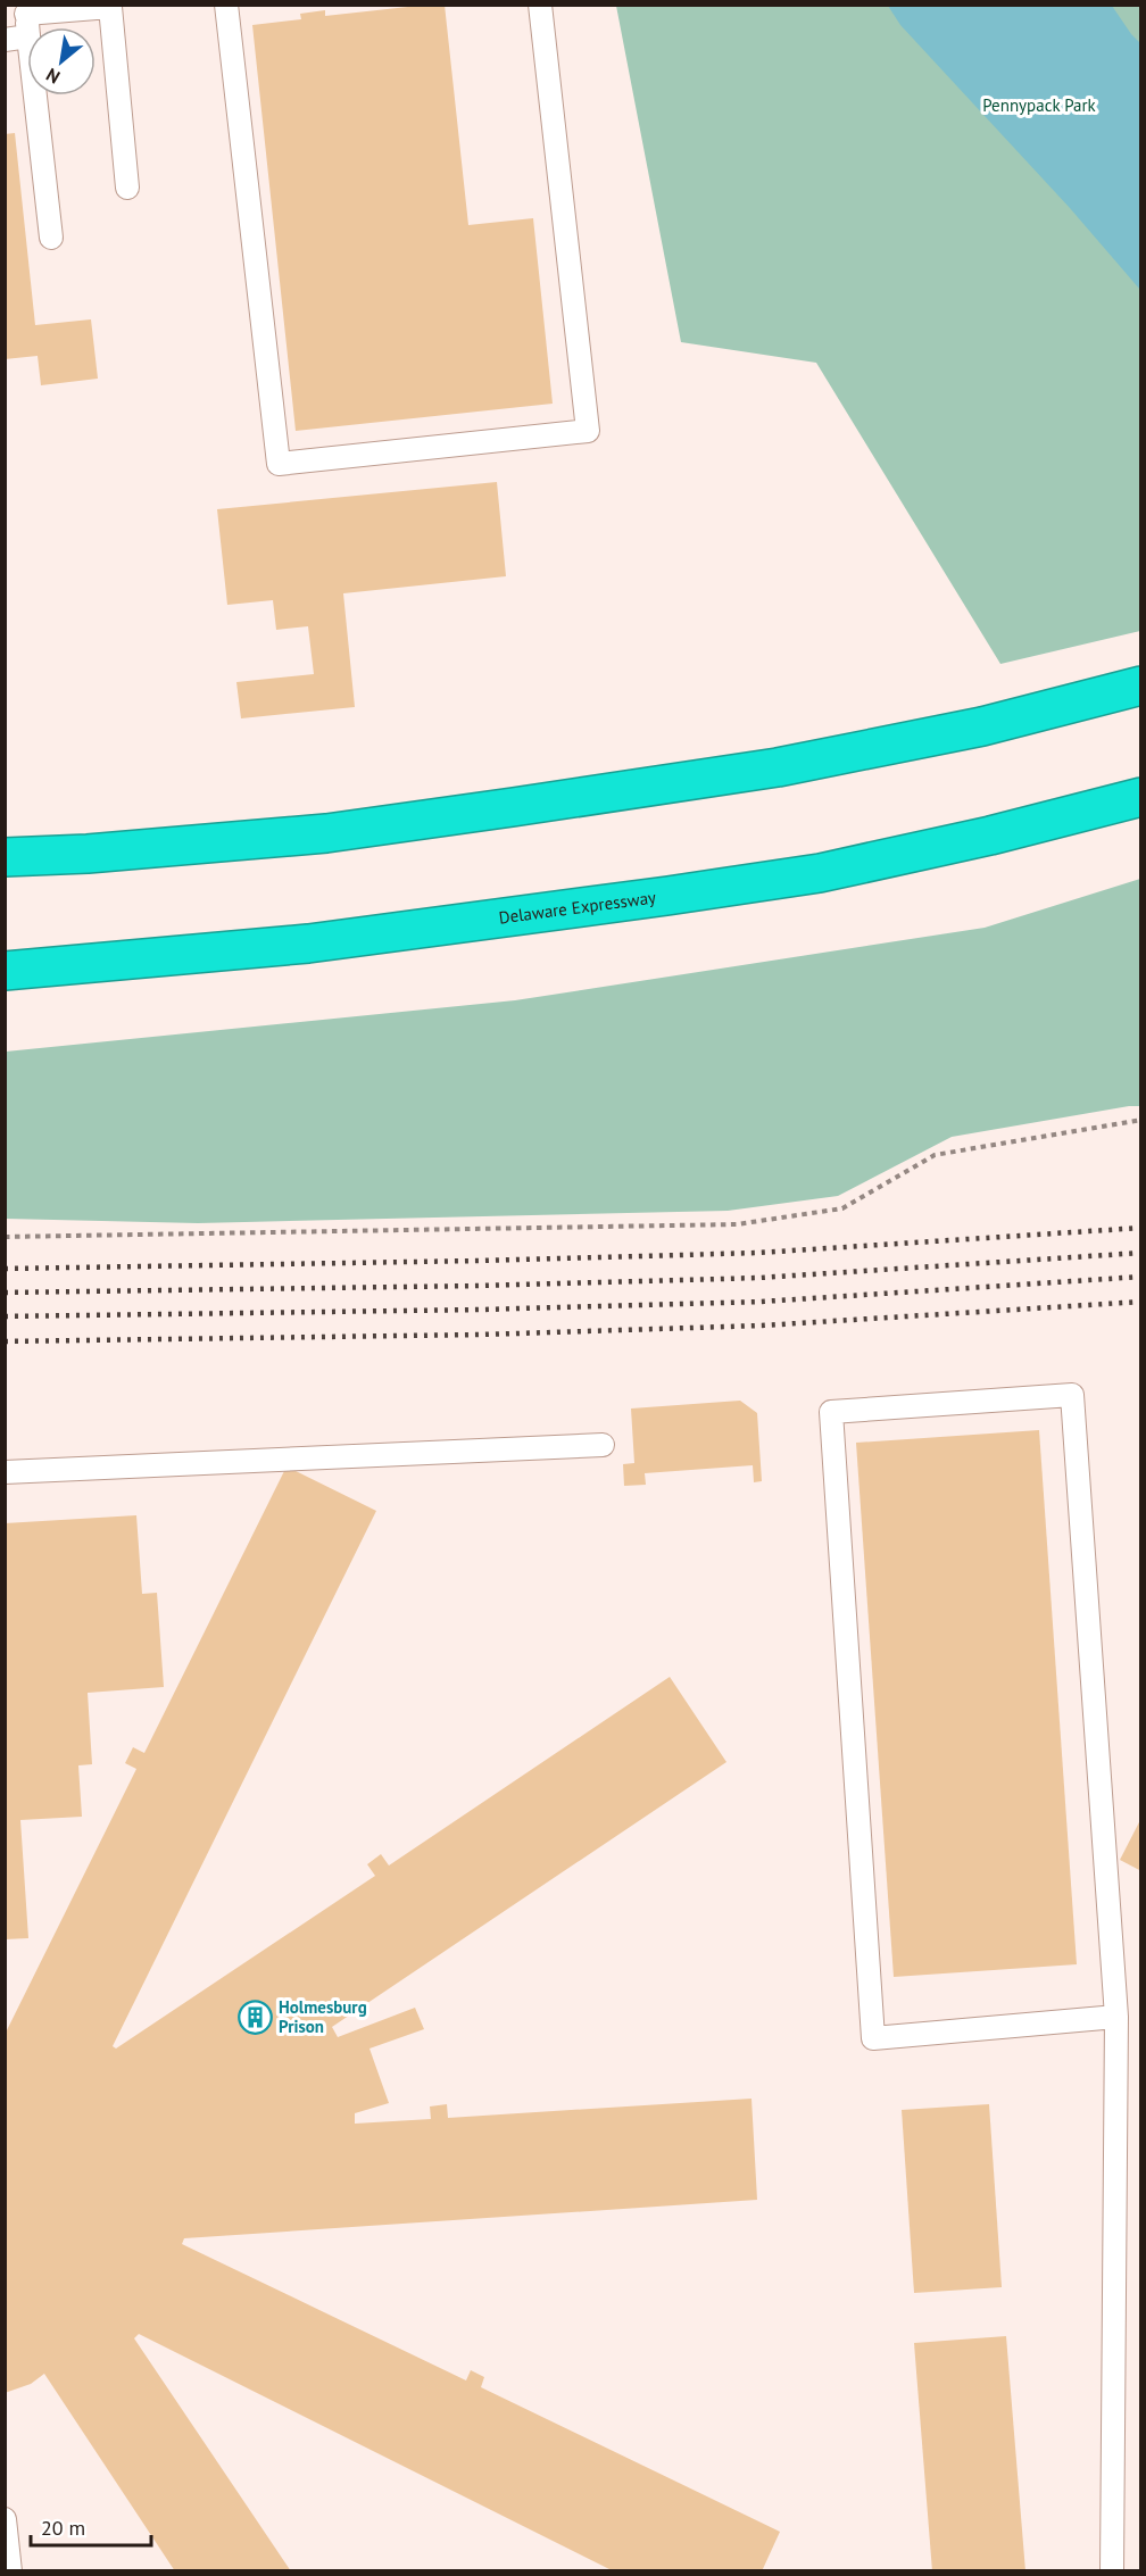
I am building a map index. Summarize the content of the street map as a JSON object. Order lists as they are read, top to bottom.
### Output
{
  "streets": {
    "highway": ["Delaware Expressway"]
  },
  "parks": ["Pennypack Park"],
  "places": {
    "building": ["Holmesburg Prison"]
  },
  "scale_bar": "20 m",
  "north": "bottom left"
}
